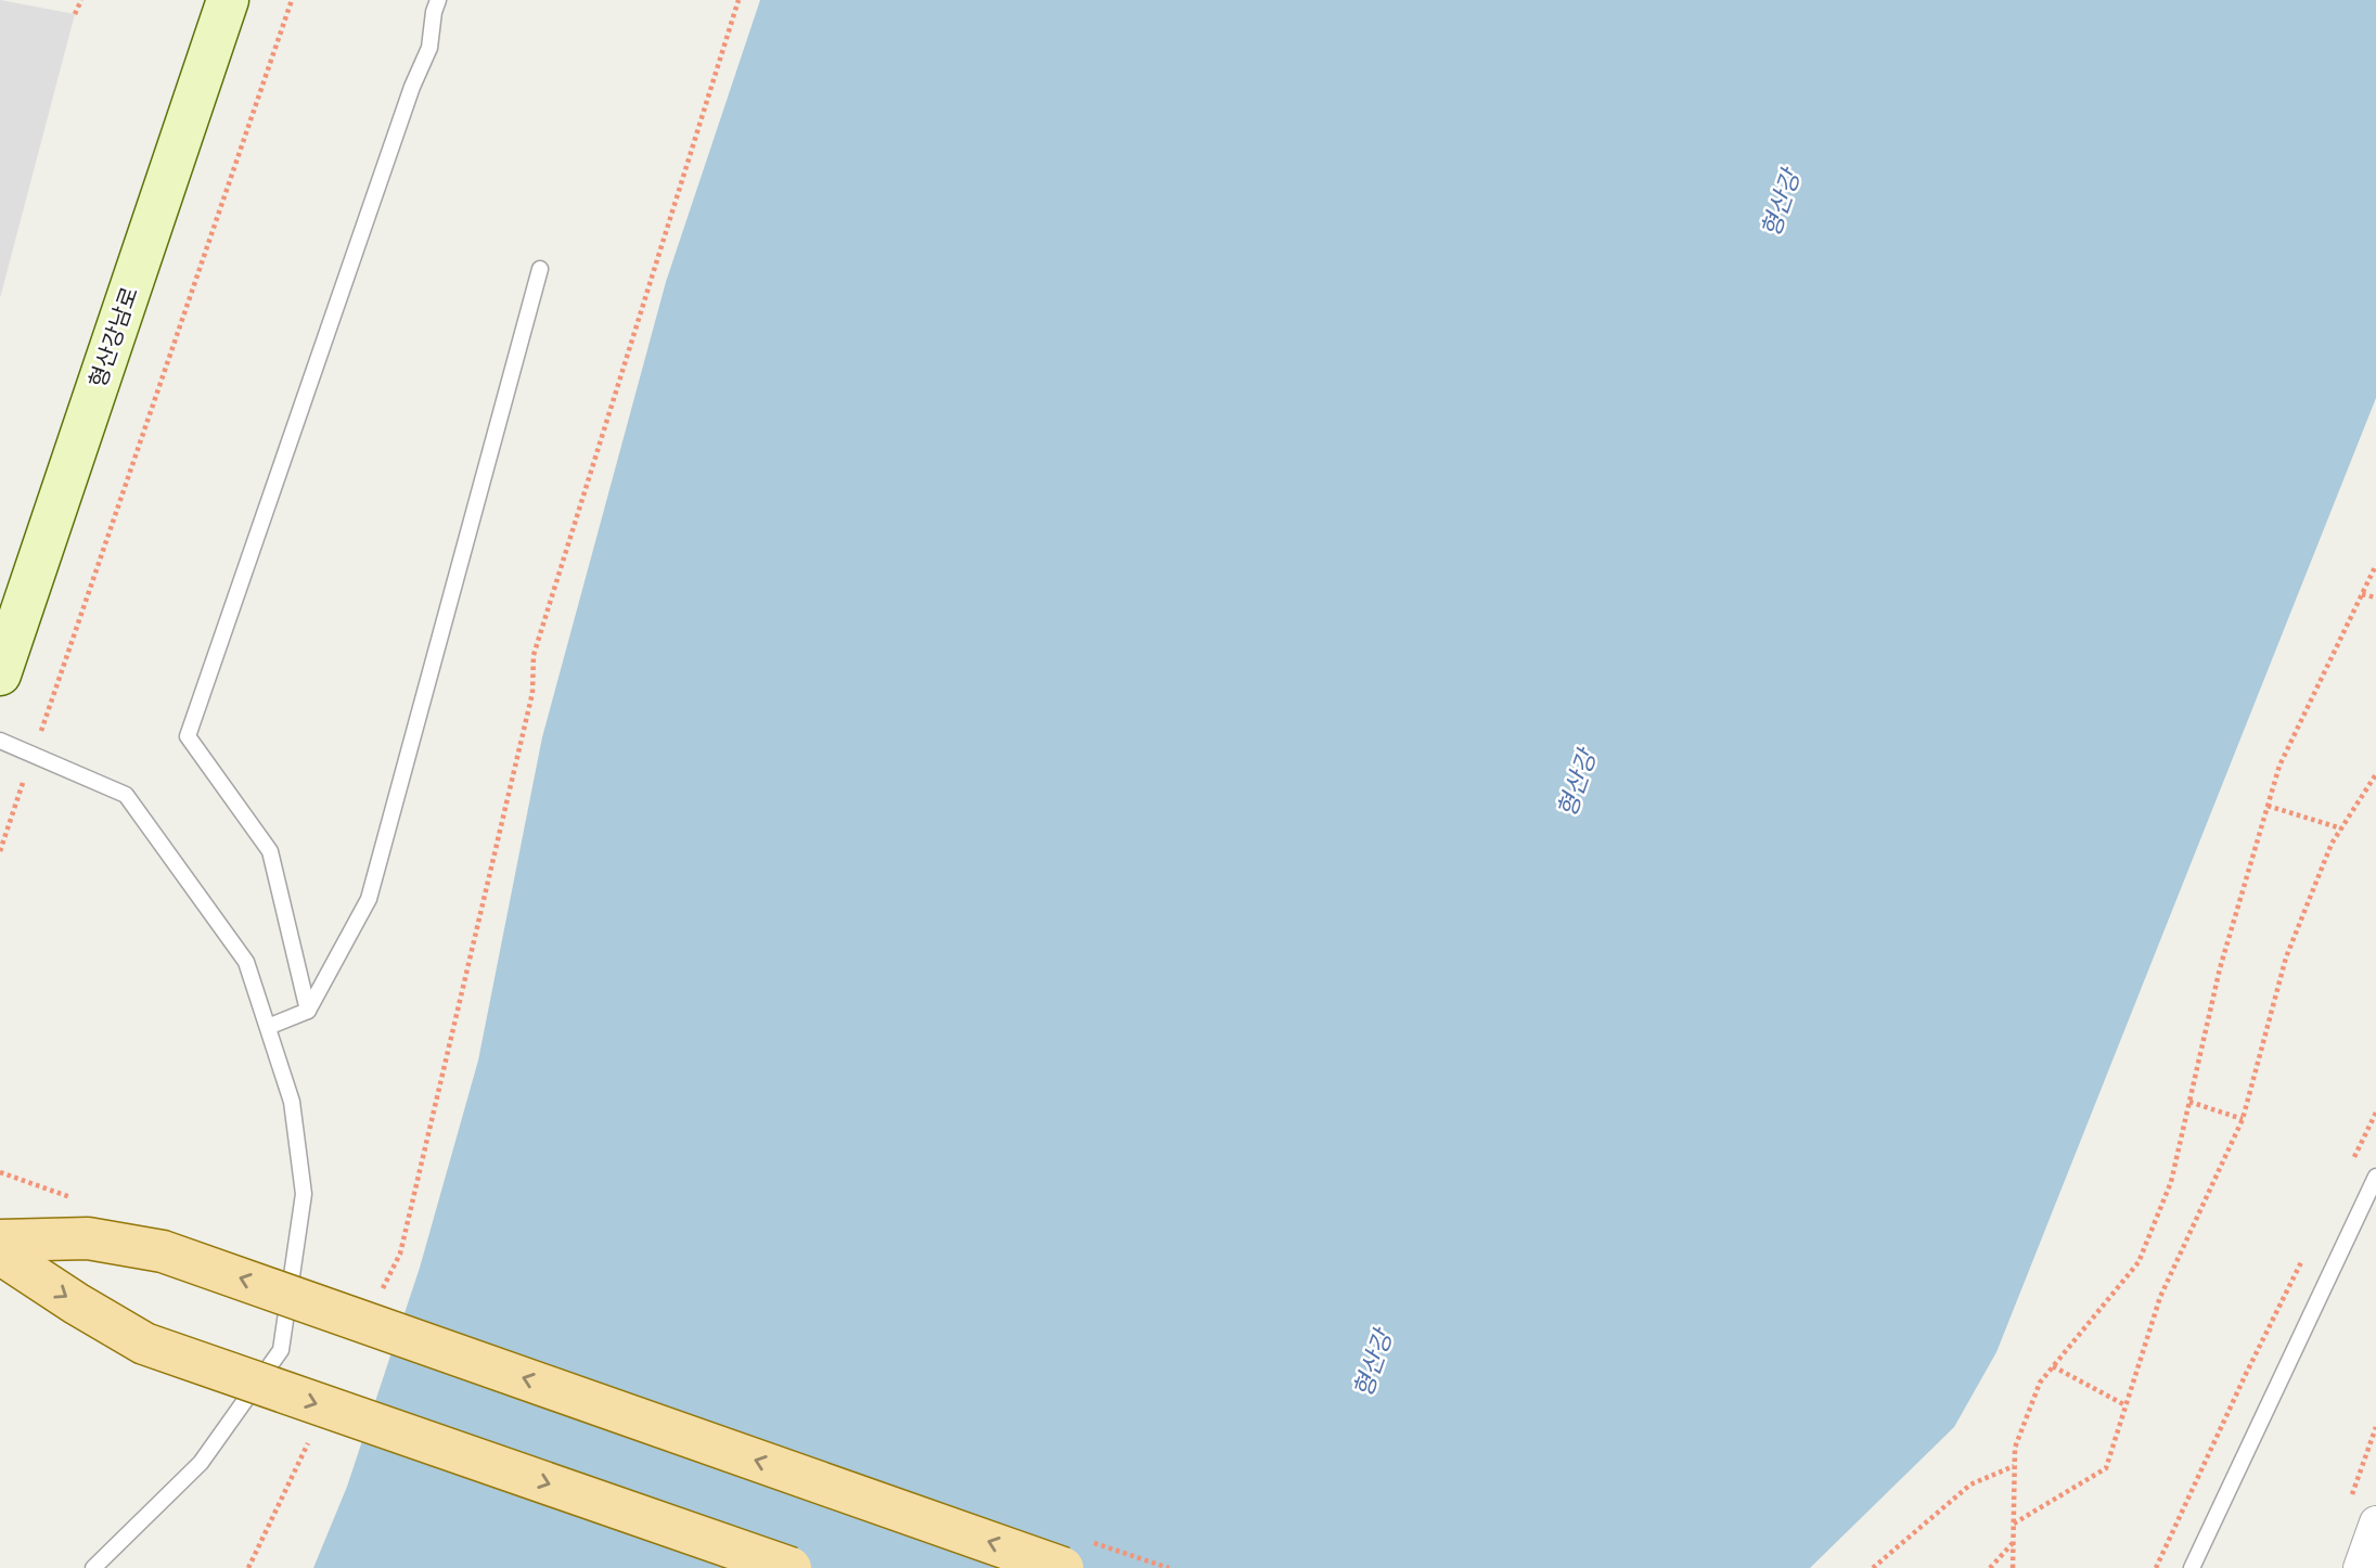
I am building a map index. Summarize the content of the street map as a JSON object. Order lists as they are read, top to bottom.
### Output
{
  "streets": {
    "main road": ["형산강남로"]
  },
  "water": ["형산강"]
}
